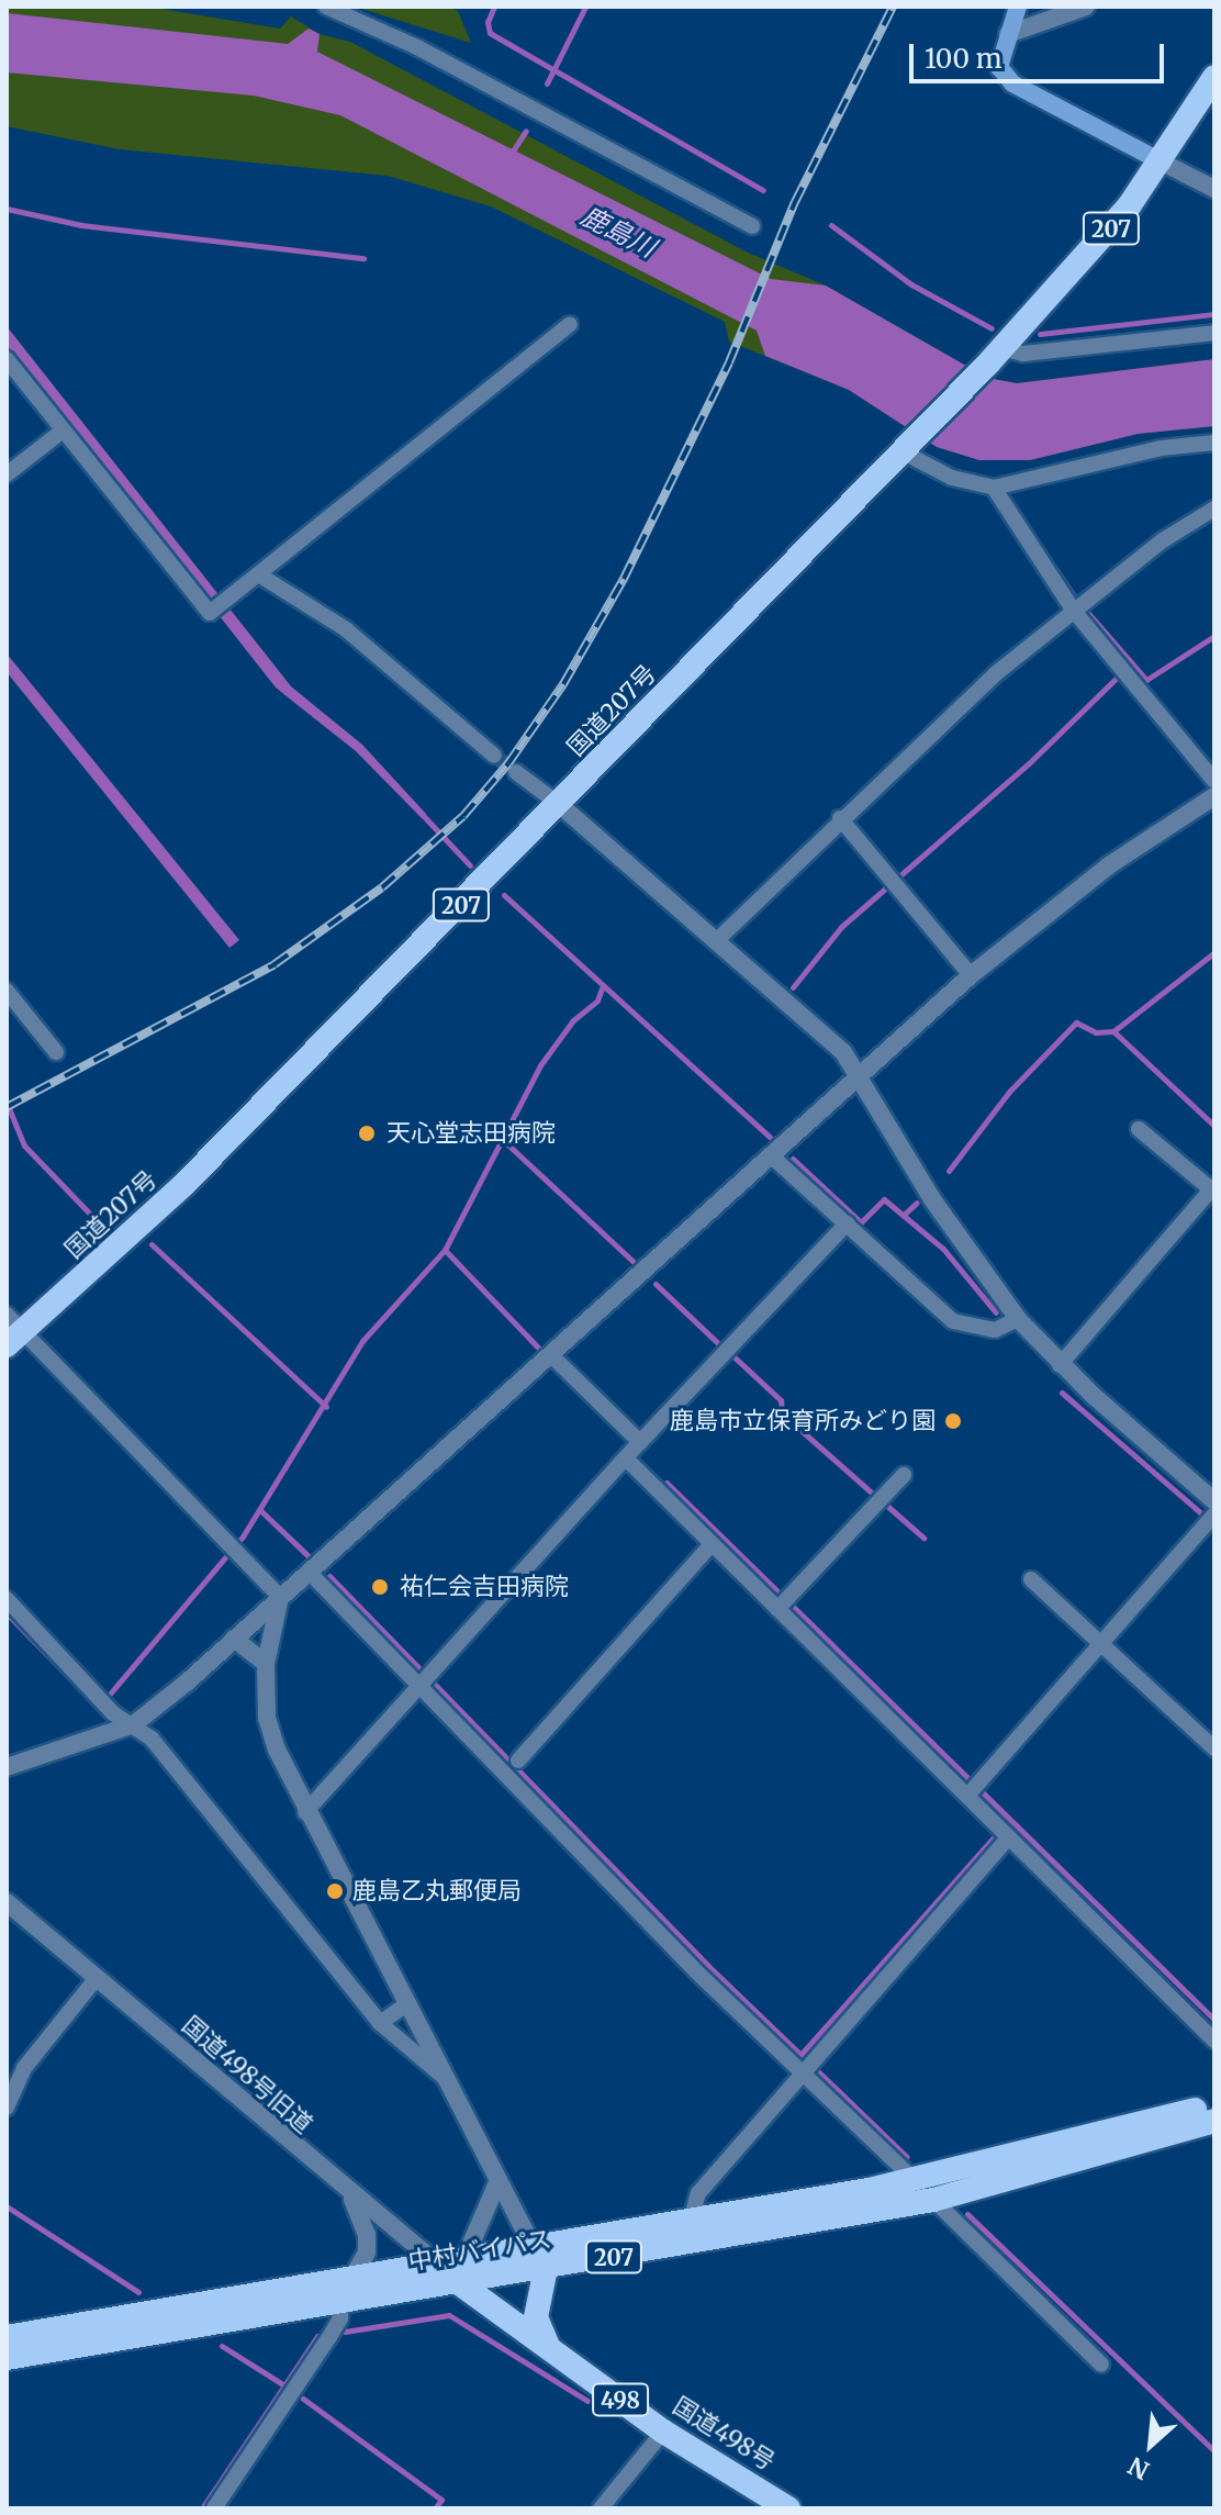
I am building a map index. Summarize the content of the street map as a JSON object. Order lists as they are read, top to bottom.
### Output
{
  "streets": {
    "highway": [
      "207",
      "国道207号",
      "中村バイパス",
      "498",
      "国道498号"
    ],
    "street": ["国道498号旧道"]
  },
  "crossings": [
    ["国道498号旧道", "中村バイパス"],
    ["国道498号旧道", "国道498号"],
    ["中村バイパス", "国道498号"]
  ],
  "water": ["鹿島川"],
  "places": [
    "天心堂志田病院",
    "鹿島市立保育所みどり園",
    "祐仁会吉田病院",
    "鹿島乙丸郵便局"
  ],
  "scale_bar": "100 m",
  "north": "bottom left"
}
